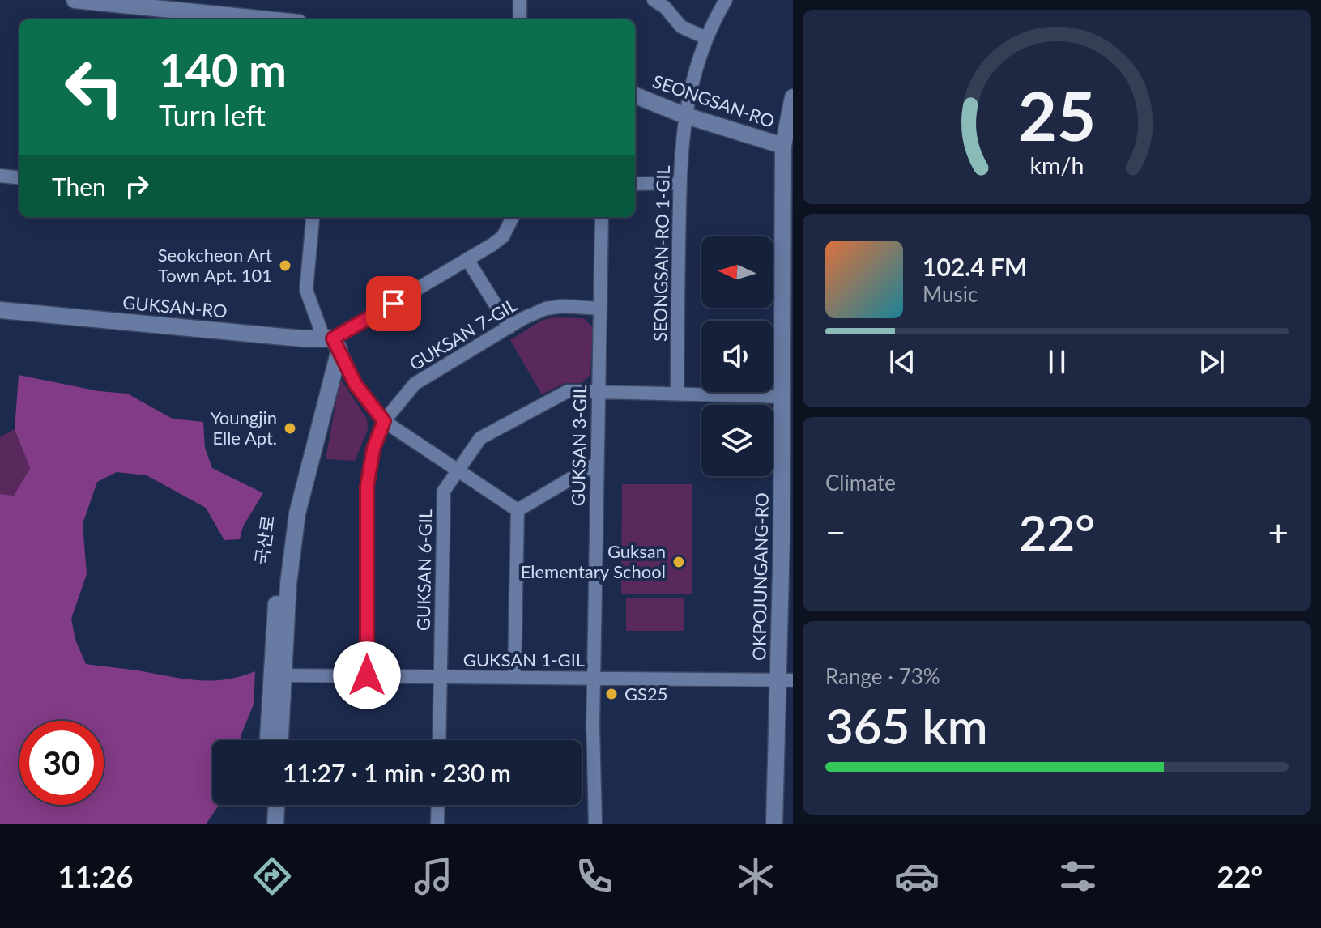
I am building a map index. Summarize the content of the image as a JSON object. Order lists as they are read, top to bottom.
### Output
{
  "streets": {
    "street": [
      "SEONGSAN-RO",
      "SEONGSAN-RO 1-GIL",
      "GUKSAN-RO",
      "GUKSAN 7-GIL",
      "GUKSAN 3-GIL",
      "국산로",
      "GUKSAN 6-GIL",
      "OKPOJUNGANG-RO",
      "GUKSAN 1-GIL"
    ]
  },
  "crossings": [
    ["SEONGSAN-RO", "SEONGSAN-RO 1-GIL"],
    ["SEONGSAN-RO", "OKPOJUNGANG-RO"],
    ["SEONGSAN-RO 1-GIL", "GUKSAN 6-GIL"],
    ["GUKSAN-RO", "국산로"],
    ["GUKSAN 7-GIL", "GUKSAN 3-GIL"],
    ["GUKSAN 7-GIL", "GUKSAN 1-GIL"],
    ["GUKSAN 3-GIL", "GUKSAN 6-GIL"],
    ["GUKSAN 3-GIL", "GUKSAN 1-GIL"],
    ["국산로", "GUKSAN 1-GIL"],
    ["GUKSAN 6-GIL", "OKPOJUNGANG-RO"],
    ["GUKSAN 6-GIL", "GUKSAN 1-GIL"],
    ["OKPOJUNGANG-RO", "GUKSAN 1-GIL"]
  ],
  "places": [
    "Seokcheon Art Town Apt. 101",
    "Youngjin Elle Apt.",
    "Guksan Elementary School",
    "GS25"
  ],
  "north": "left",
  "page": {
    "turn": ["140 m", "Turn left"],
    "then": "Then",
    "song": ["102.4 FM", "Music"],
    "tile": [
      "Climate",
      ["Range · 73%", "365 km"]
    ],
    "heat": ["−", "22°", "+"],
    "limit": "30",
    "trip": "11:27 · 1 min · 230 m",
    "tabs": ["11:26", "22°"],
    "gauge": ["25", "km/h"]
  }
}
